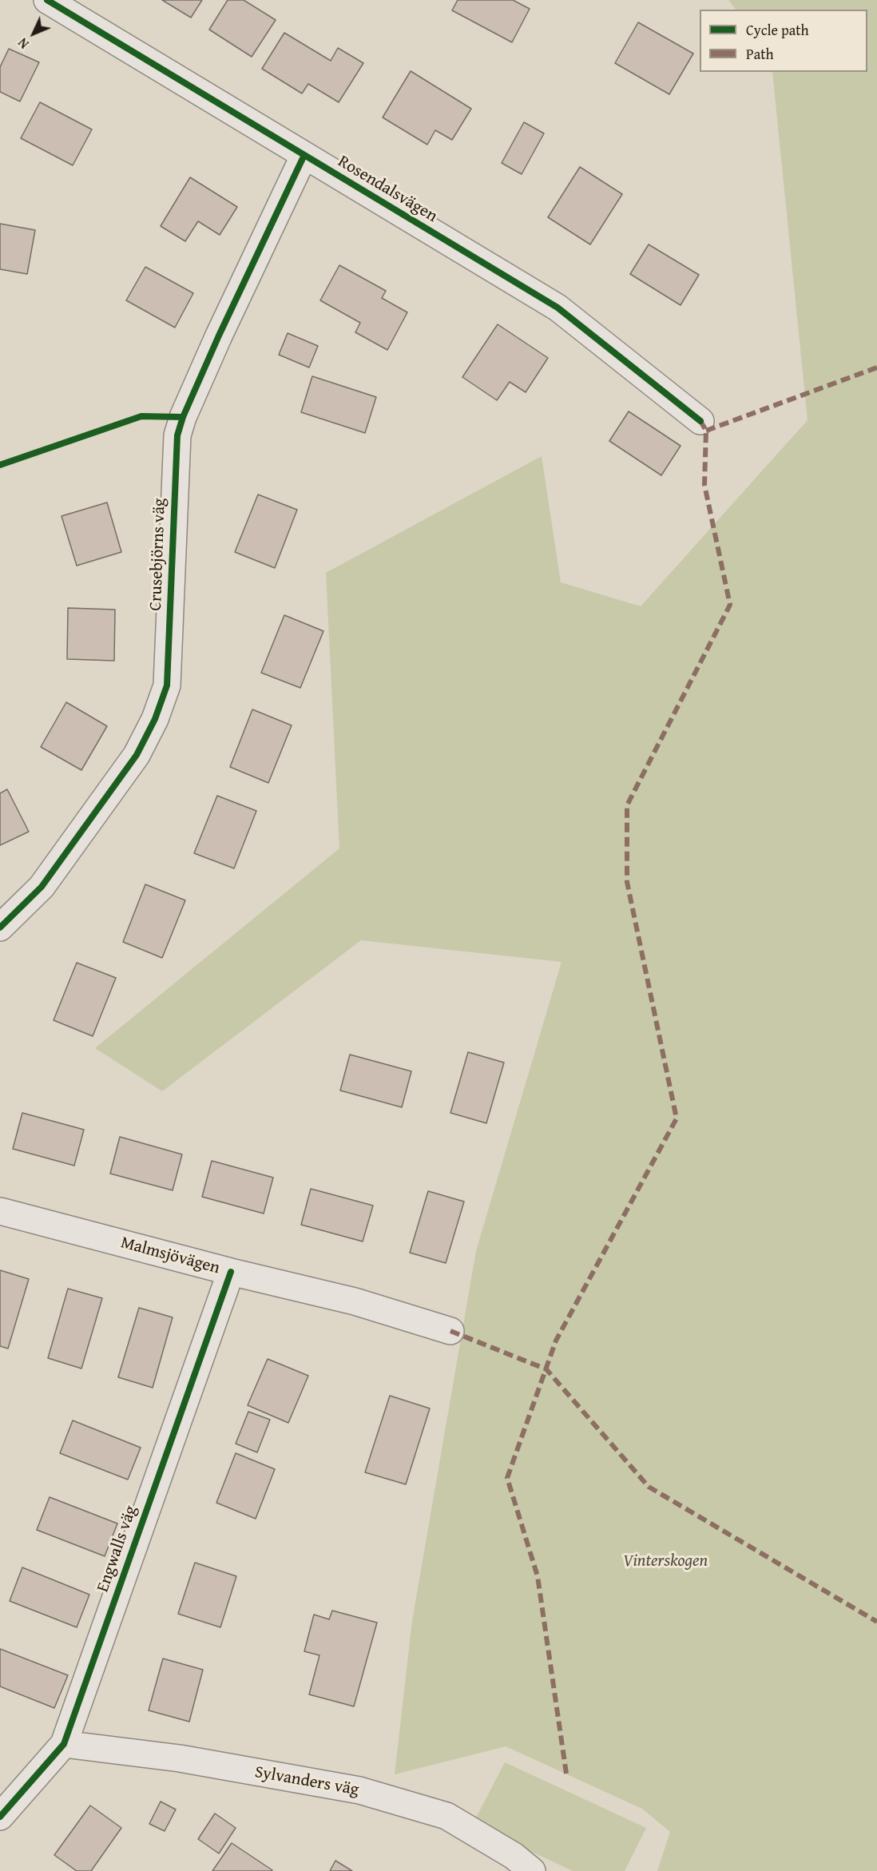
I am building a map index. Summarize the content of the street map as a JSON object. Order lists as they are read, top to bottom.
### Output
{
  "streets": {
    "street": [
      "Rosendalsvägen",
      "Crusebjörns väg",
      "Malmsjövägen",
      "Engwalls väg",
      "Sylvanders väg"
    ]
  },
  "crossings": [
    ["Rosendalsvägen", "Crusebjörns väg"],
    ["Malmsjövägen", "Engwalls väg"],
    ["Engwalls väg", "Sylvanders väg"]
  ],
  "parks": ["Vinterskogen"],
  "legend": ["Cycle path", "Path"],
  "north": "bottom left"
}
